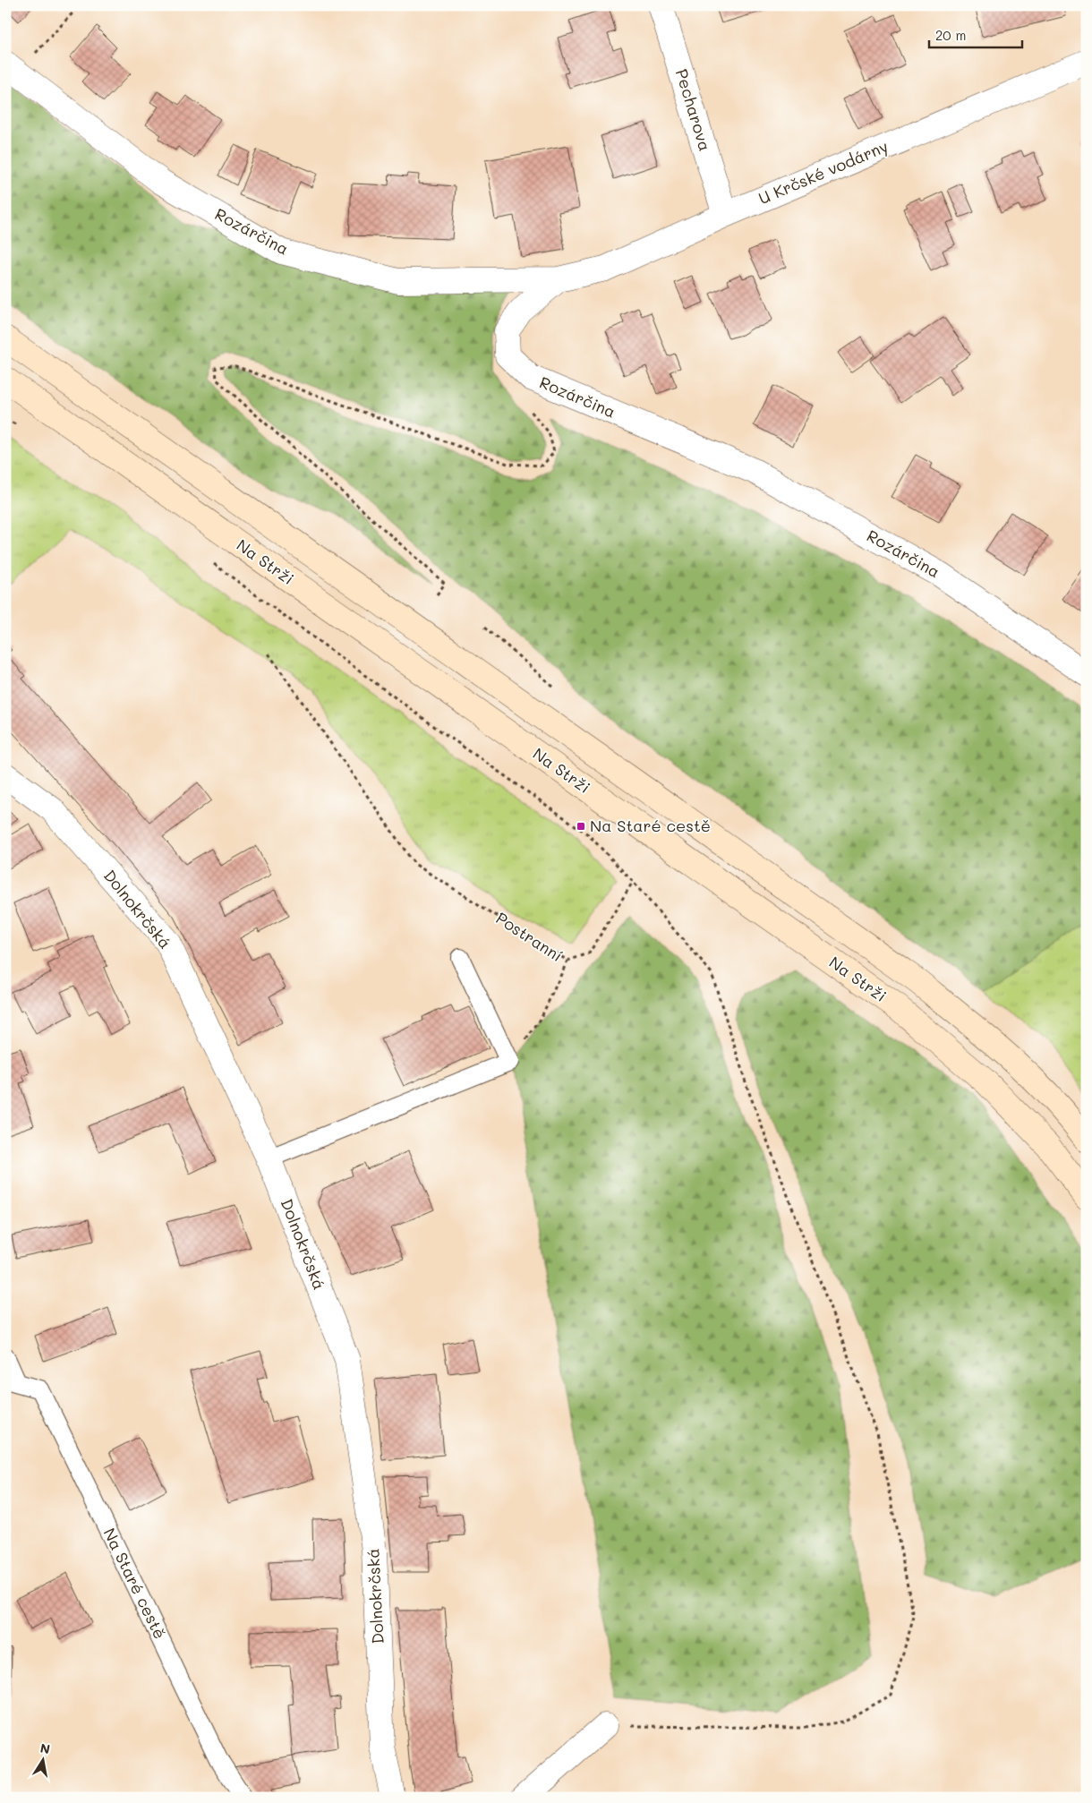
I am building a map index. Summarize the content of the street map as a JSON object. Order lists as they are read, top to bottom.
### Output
{
  "streets": {
    "street": [
      "Pecharova",
      "U Krčské vodárny",
      "Rozárčina",
      "Na Strži",
      "Dolnokrčská"
    ],
    "lane": ["Na Staré cestě"],
    "path": ["Postranní"]
  },
  "crossings": [
    ["Pecharova", "U Krčské vodárny"],
    ["U Krčské vodárny", "Rozárčina"]
  ],
  "places": {
    "transit": ["Na Staré cestě"]
  },
  "scale_bar": "20 m",
  "north": "top"
}
